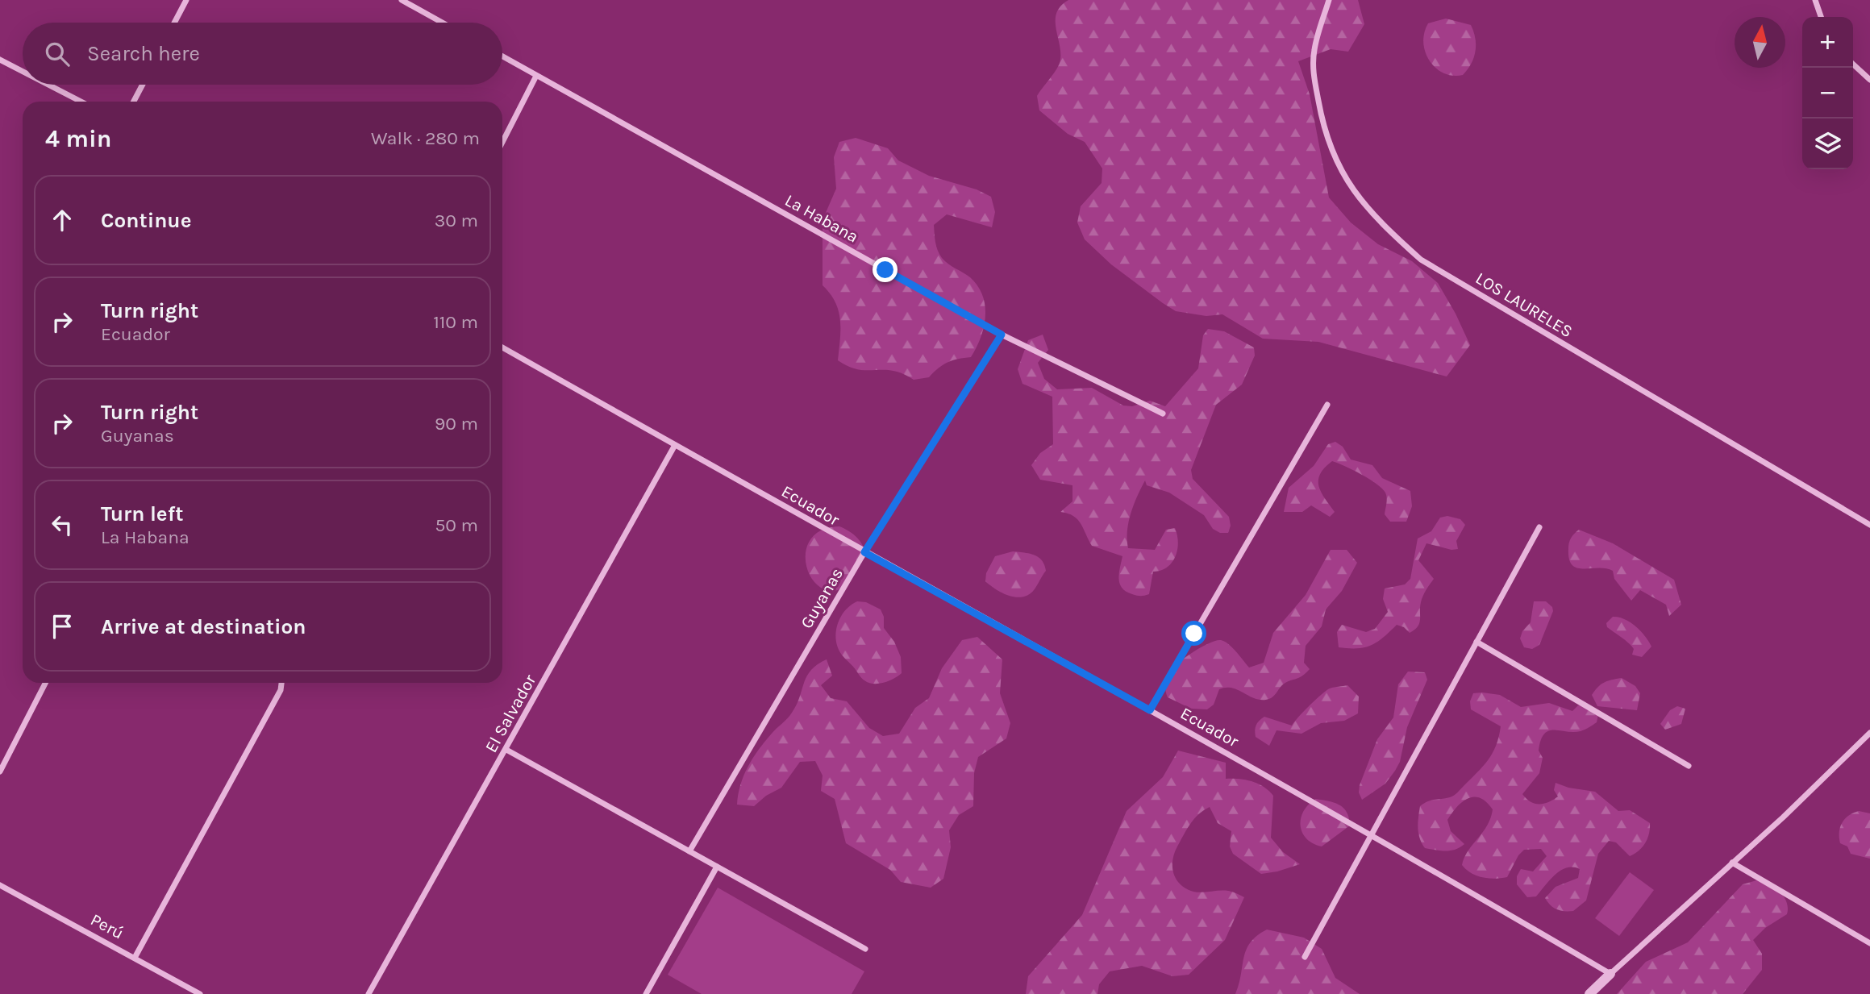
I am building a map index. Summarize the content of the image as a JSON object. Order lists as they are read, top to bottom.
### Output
{
  "streets": {
    "street": [
      "La Habana",
      "LOS LAURELES",
      "Ecuador",
      "Guyanas",
      "El Salvador",
      "Perú"
    ]
  },
  "crossings": [
    ["La Habana", "Guyanas"],
    ["Ecuador", "Guyanas"],
    ["Ecuador", "El Salvador"]
  ],
  "north": "top",
  "page": {
    "map_buttons": ["+", "−"],
    "search": "Search here",
    "heading": ["4 min", "Walk · 280 m"],
    "list": [
      ["Continue", "30 m"],
      ["Turn right", "Ecuador", "110 m"],
      ["Turn right", "Guyanas", "90 m"],
      ["Turn left", "La Habana", "50 m"],
      "Arrive at destination"
    ]
  }
}
